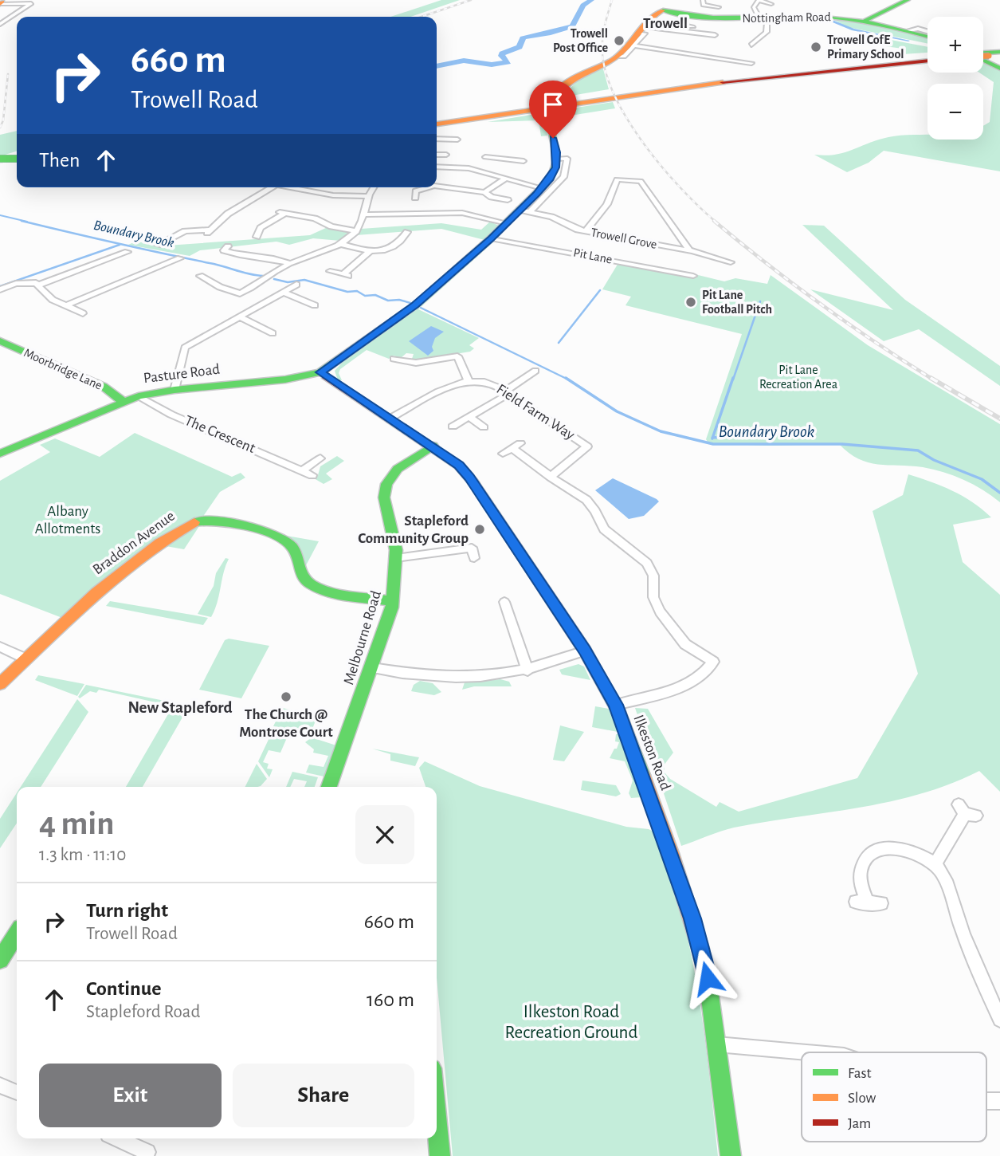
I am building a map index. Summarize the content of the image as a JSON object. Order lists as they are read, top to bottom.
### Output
{
  "streets": {
    "main road": [
      "Nottingham Road",
      "Moorbridge Lane",
      "Pasture Road",
      "Braddon Avenue",
      "Melbourne Road",
      "Ilkeston Road"
    ],
    "street": [
      "Trowell Grove",
      "Pit Lane",
      "Field Farm Way",
      "The Crescent"
    ]
  },
  "crossings": [
    ["Trowell Grove", "Pasture Road"],
    ["Pit Lane", "Pasture Road"],
    ["Moorbridge Lane", "Pasture Road"],
    ["Pasture Road", "The Crescent"],
    ["Pasture Road", "Ilkeston Road"],
    ["Braddon Avenue", "Melbourne Road"],
    ["Melbourne Road", "Ilkeston Road"]
  ],
  "districts": ["Trowell", "New Stapleford"],
  "water": ["Boundary Brook"],
  "parks": ["Pit Lane Recreation Area", "Albany Allotments", "Ilkeston Road Recreation Ground"],
  "places": [
    "Trowell Post Office",
    "Trowell CofE Primary School",
    "Pit Lane Football Pitch",
    "Stapleford Community Group",
    "The Church @ Montrose Court"
  ],
  "legend": ["Fast", "Slow", "Jam"],
  "page": {
    "map_buttons": ["+", "−"],
    "turn": ["660 m", "Trowell Road"],
    "then": "Then",
    "heading": ["4 min", "1.3 km · 11:10"],
    "list": [
      {
        "name": "Turn right",
        "note": "Trowell Road",
        "value": "660 m"
      },
      {
        "name": "Continue",
        "note": "Stapleford Road",
        "value": "160 m"
      }
    ],
    "buttons": ["Exit", "Share"]
  }
}
